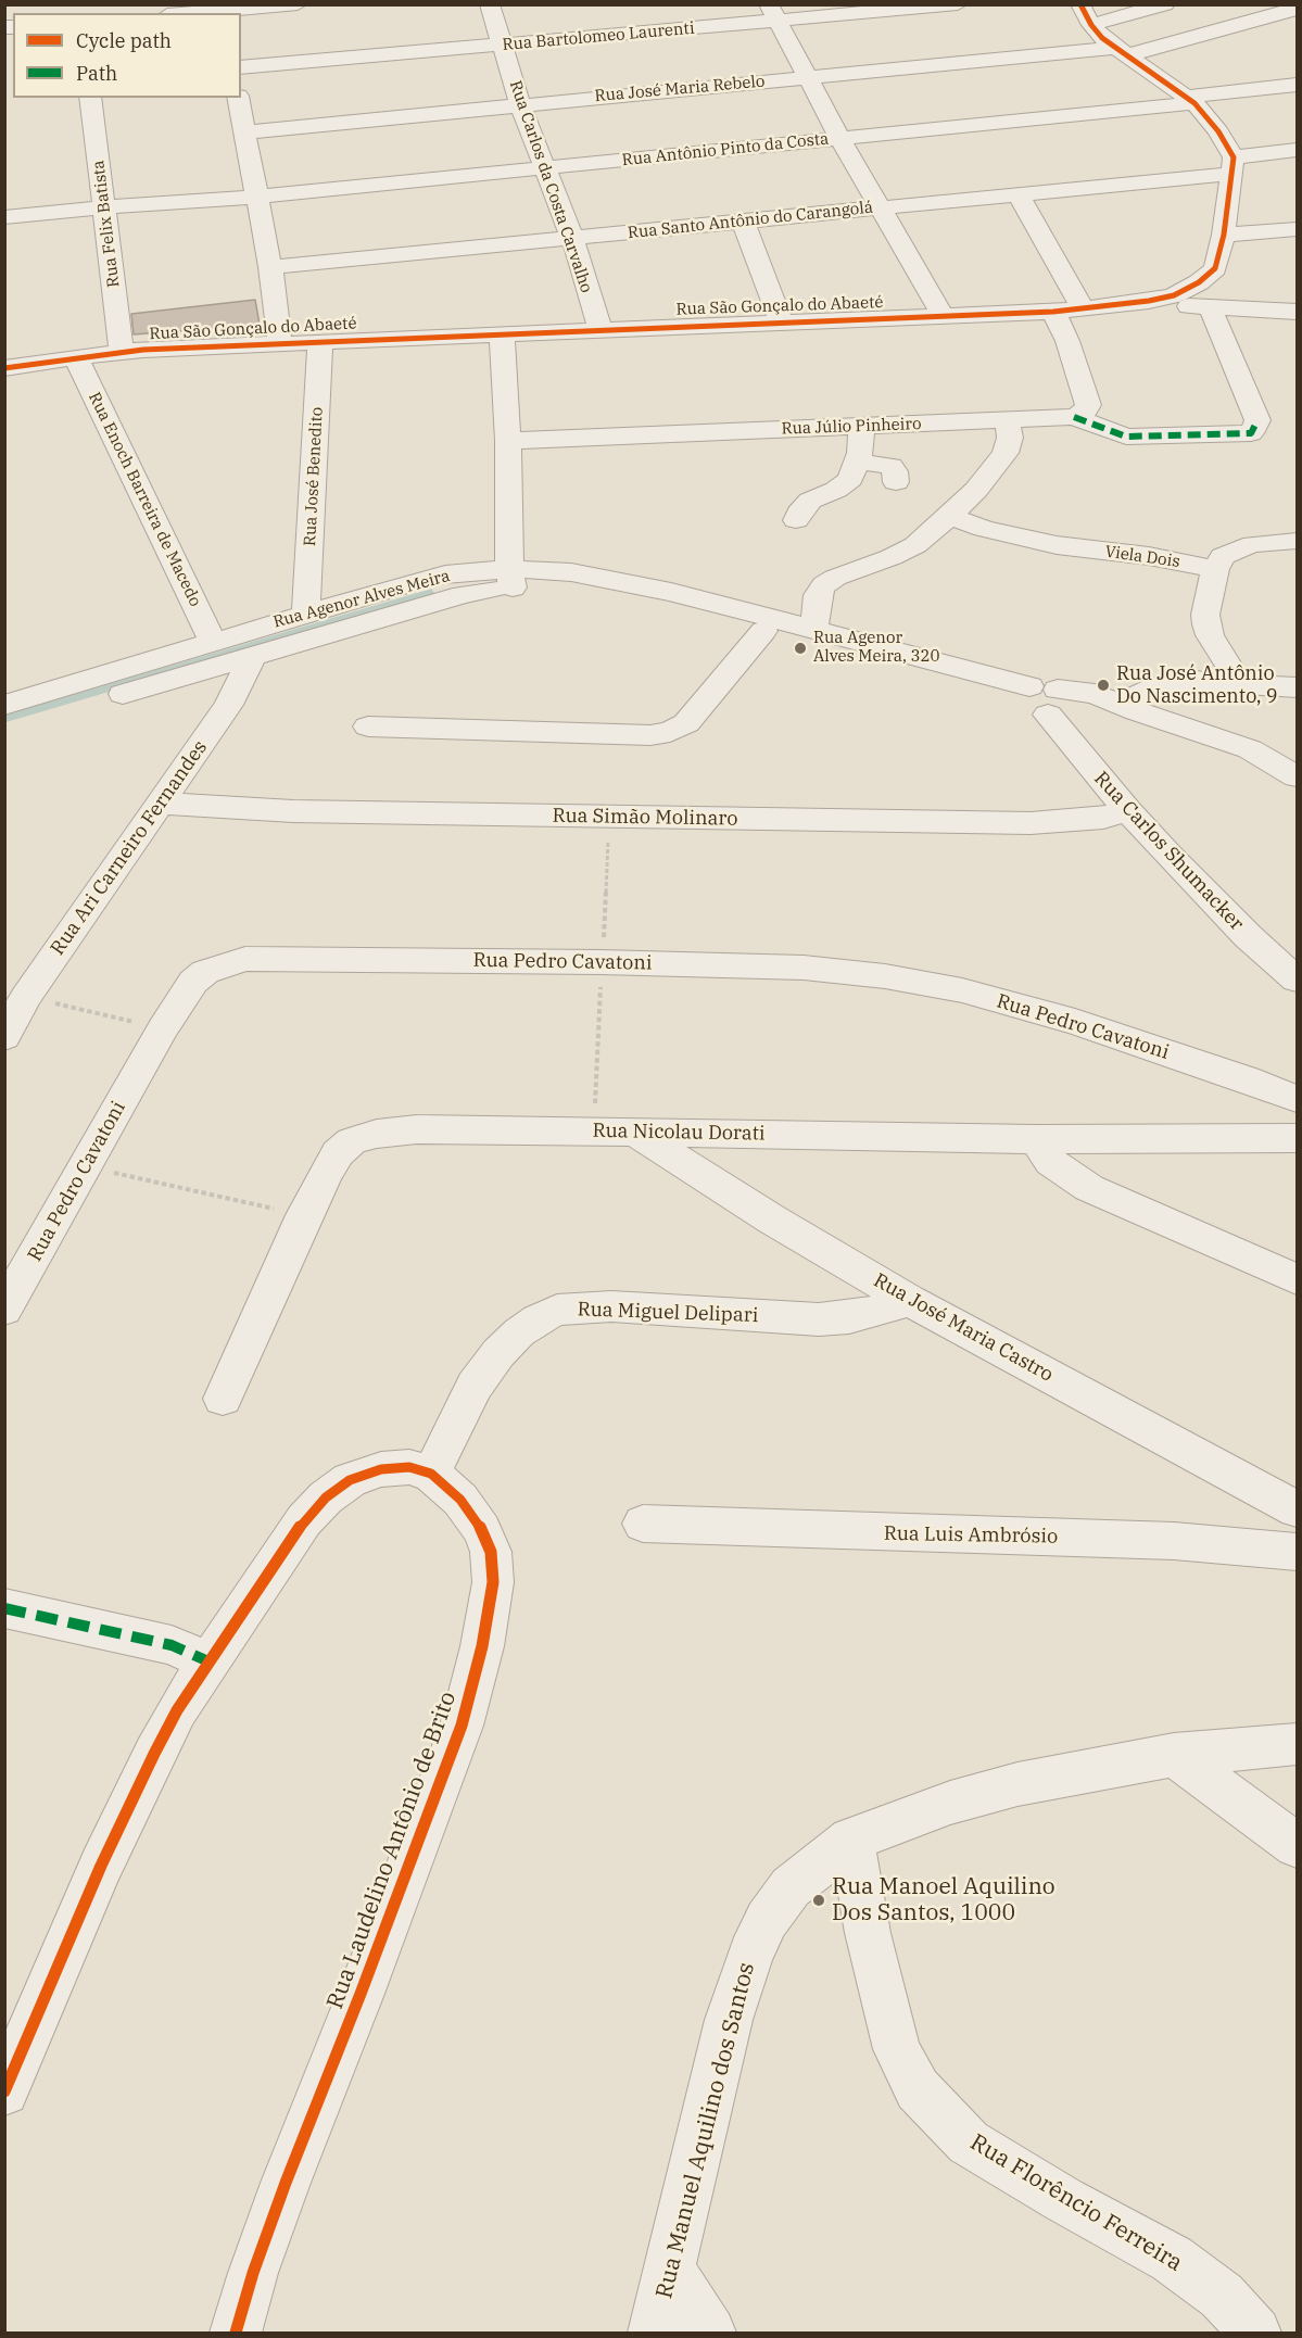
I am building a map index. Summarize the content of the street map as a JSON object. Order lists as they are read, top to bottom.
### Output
{
  "streets": {
    "street": [
      "Rua Bartolomeo Laurenti",
      "Rua José Maria Rebelo",
      "Rua Antônio Pinto da Costa",
      "Rua Carlos da Costa Carvalho",
      "Rua Santo Antônio do Carangolá",
      "Rua Felix Batista",
      "Rua São Gonçalo do Abaeté",
      "Rua Júlio Pinheiro",
      "Rua José Benedito",
      "Rua Enoch Barreira de Macedo",
      "Viela Dois",
      "Rua Agenor Alves Meira",
      "Rua Simão Molinaro",
      "Rua Ari Carneiro Fernandes",
      "Rua Carlos Shumacker",
      "Rua Pedro Cavatoni",
      "Rua Nicolau Dorati",
      "Rua Miguel Delipari",
      "Rua José Maria Castro",
      "Rua Luis Ambrósio",
      "Rua Laudelino Antônio de Brito",
      "Rua Manuel Aquilino dos Santos",
      "Rua Florêncio Ferreira"
    ]
  },
  "crossings": [
    ["Rua Bartolomeo Laurenti", "Rua Carlos da Costa Carvalho"],
    ["Rua José Maria Rebelo", "Rua Carlos da Costa Carvalho"],
    ["Rua Antônio Pinto da Costa", "Rua Carlos da Costa Carvalho"],
    ["Rua Antônio Pinto da Costa", "Rua Felix Batista"],
    ["Rua Carlos da Costa Carvalho", "Rua Santo Antônio do Carangolá"],
    ["Rua Carlos da Costa Carvalho", "Rua São Gonçalo do Abaeté"],
    ["Rua Santo Antônio do Carangolá", "Rua São Gonçalo do Abaeté"],
    ["Rua Felix Batista", "Rua São Gonçalo do Abaeté"],
    ["Rua São Gonçalo do Abaeté", "Rua José Benedito"],
    ["Rua São Gonçalo do Abaeté", "Rua Enoch Barreira de Macedo"],
    ["Rua José Benedito", "Rua Agenor Alves Meira"],
    ["Rua Enoch Barreira de Macedo", "Rua Agenor Alves Meira"],
    ["Rua Agenor Alves Meira", "Rua Ari Carneiro Fernandes"],
    ["Rua Agenor Alves Meira", "Rua Carlos Shumacker"],
    ["Rua Simão Molinaro", "Rua Ari Carneiro Fernandes"],
    ["Rua Simão Molinaro", "Rua Carlos Shumacker"],
    ["Rua Nicolau Dorati", "Rua José Maria Castro"],
    ["Rua Miguel Delipari", "Rua José Maria Castro"],
    ["Rua Miguel Delipari", "Rua Laudelino Antônio de Brito"],
    ["Rua Manuel Aquilino dos Santos", "Rua Florêncio Ferreira"]
  ],
  "places": ["Rua Agenor Alves Meira, 320", "Rua José Antônio Do Nascimento, 9", "Rua Manoel Aquilino Dos Santos, 1000"],
  "legend": ["Cycle path", "Path"]
}
